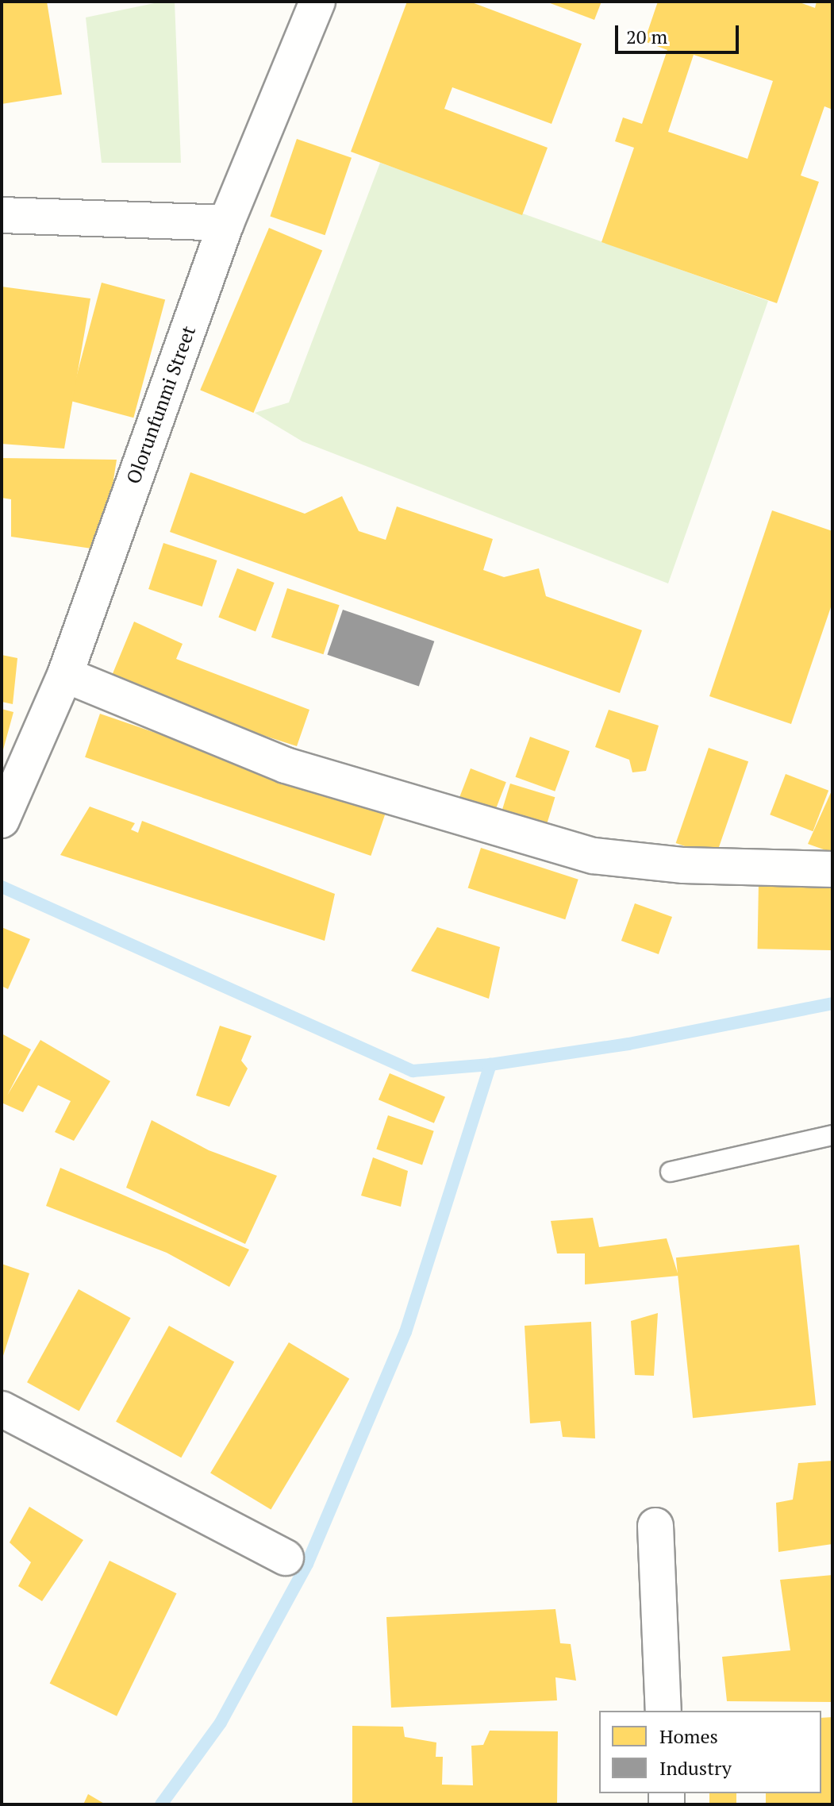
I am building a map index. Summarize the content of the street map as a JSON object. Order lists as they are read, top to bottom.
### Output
{
  "streets": {
    "street": ["Olorunfunmi Street"]
  },
  "legend": ["Homes", "Industry"],
  "scale_bar": "20 m"
}
